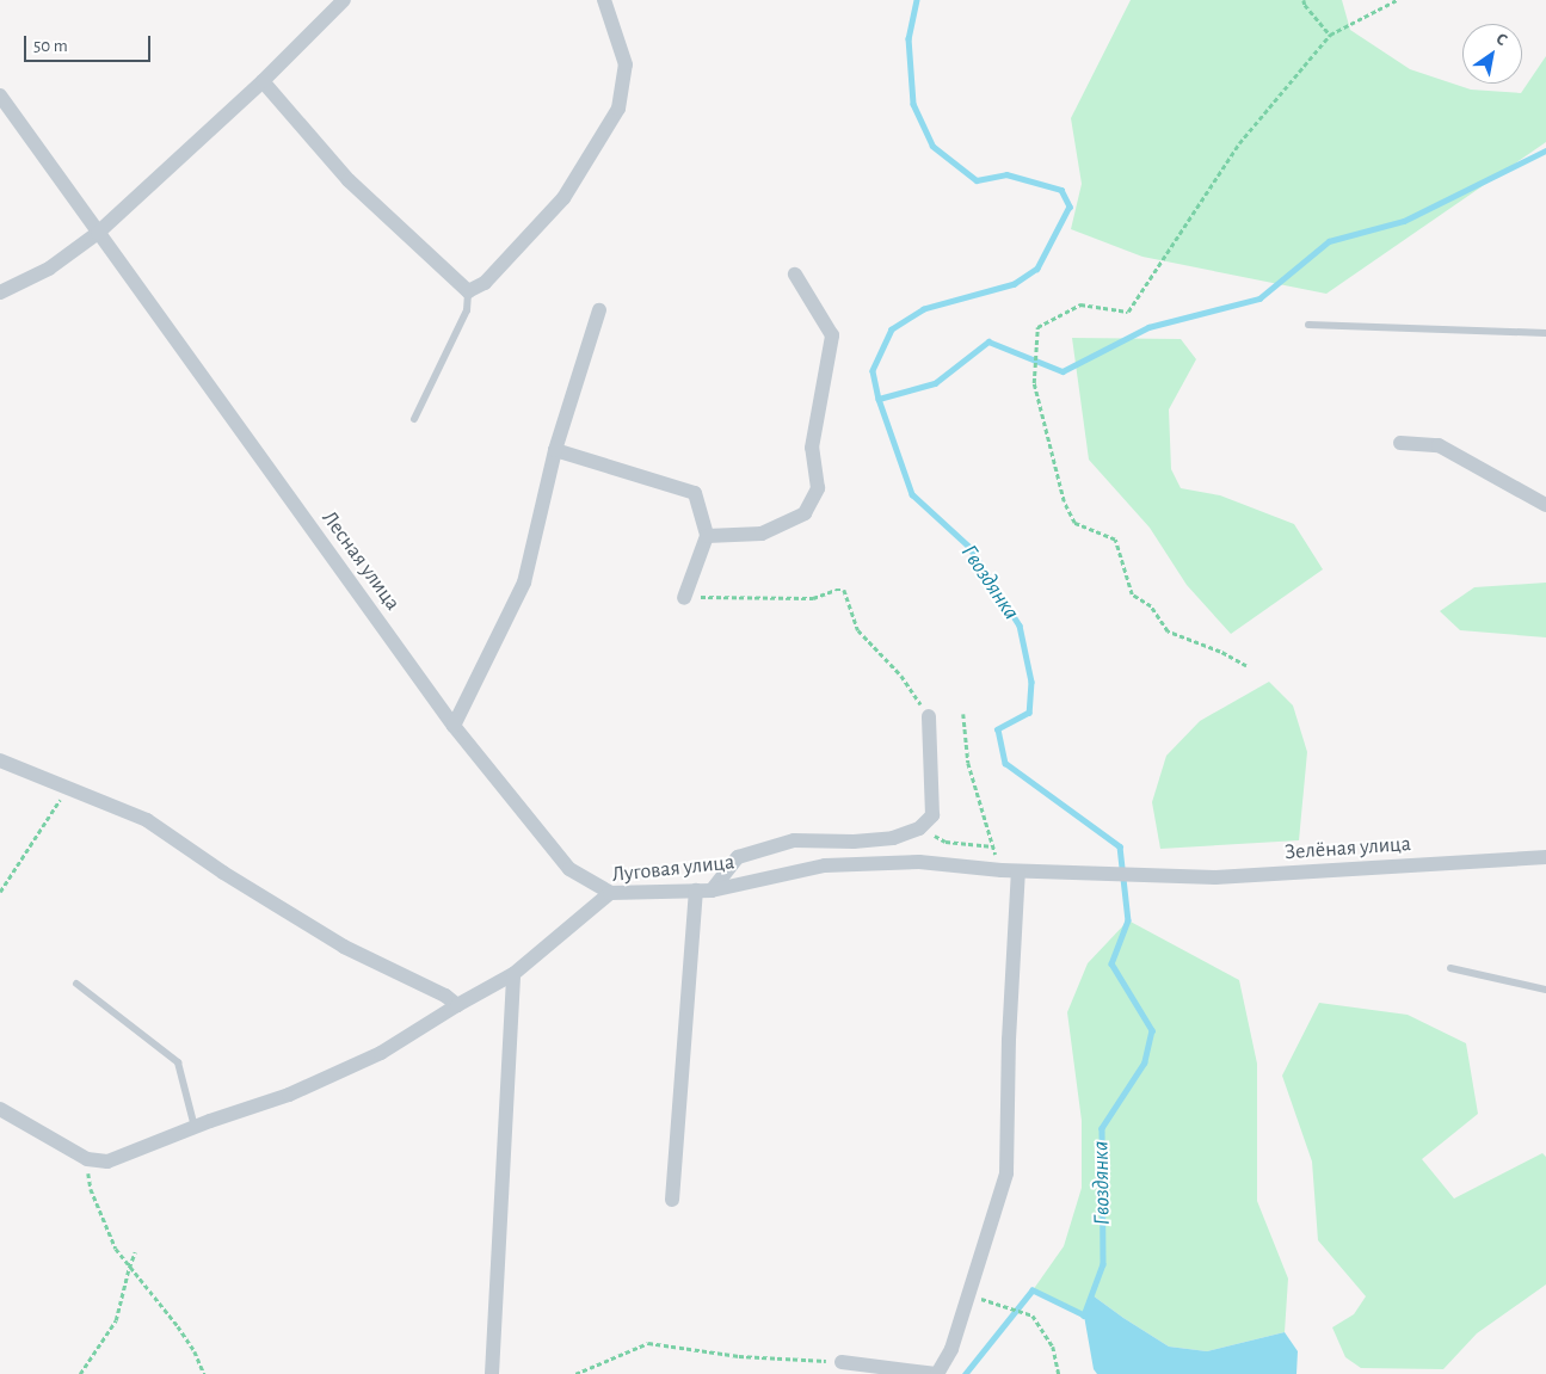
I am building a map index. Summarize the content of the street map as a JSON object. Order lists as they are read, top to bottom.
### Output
{
  "streets": {
    "street": ["Лесная улица", "Зелёная улица", "Луговая улица"]
  },
  "crossings": [
    ["Лесная улица", "Луговая улица"],
    ["Зелёная улица", "Луговая улица"]
  ],
  "water": ["Гвоздянка"],
  "scale_bar": "50 m",
  "north": "top right"
}
